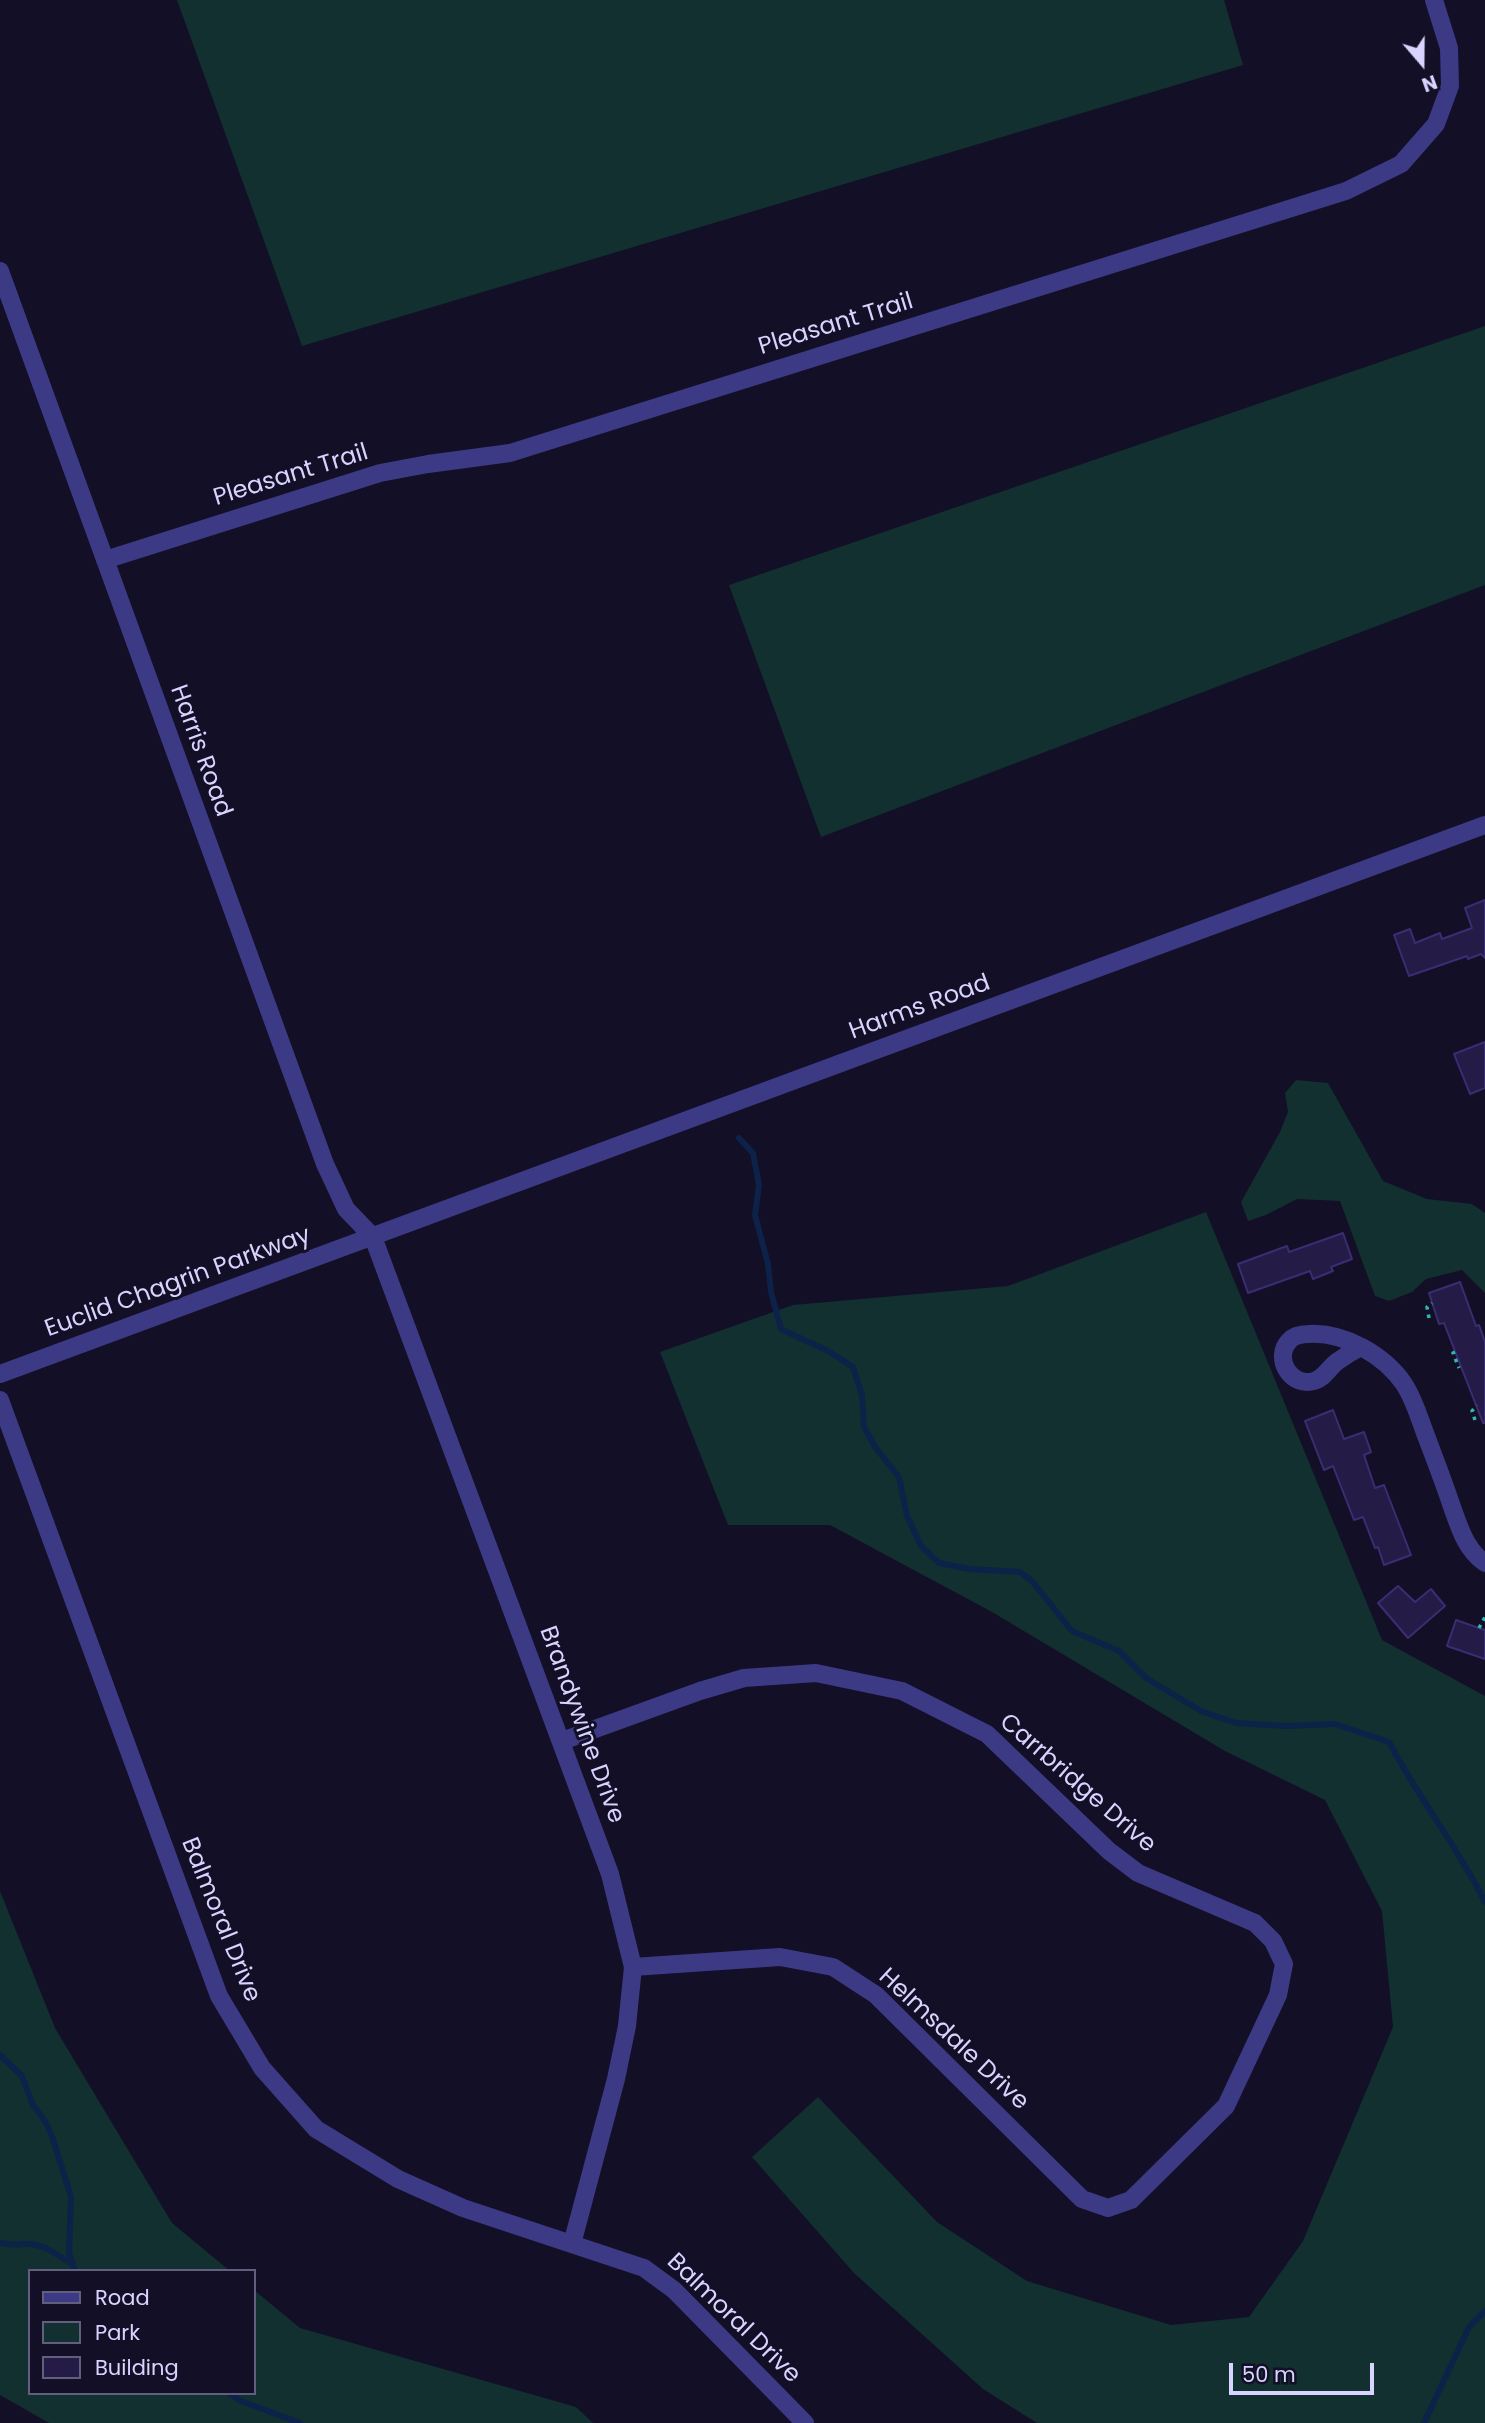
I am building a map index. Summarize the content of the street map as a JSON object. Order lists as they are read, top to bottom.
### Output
{
  "streets": {
    "street": [
      "Pleasant Trail",
      "Harris Road",
      "Harms Road",
      "Euclid Chagrin Parkway",
      "Brandywine Drive",
      "Carrbridge Drive",
      "Balmoral Drive",
      "Helmsdale Drive"
    ]
  },
  "crossings": [
    ["Pleasant Trail", "Harris Road"],
    ["Harris Road", "Harms Road"],
    ["Harris Road", "Euclid Chagrin Parkway"],
    ["Harris Road", "Brandywine Drive"],
    ["Harms Road", "Euclid Chagrin Parkway"],
    ["Harms Road", "Brandywine Drive"],
    ["Euclid Chagrin Parkway", "Brandywine Drive"],
    ["Brandywine Drive", "Carrbridge Drive"],
    ["Brandywine Drive", "Balmoral Drive"],
    ["Brandywine Drive", "Helmsdale Drive"],
    ["Carrbridge Drive", "Helmsdale Drive"]
  ],
  "legend": ["Road", "Park", "Building"],
  "scale_bar": "50 m",
  "north": "bottom"
}
